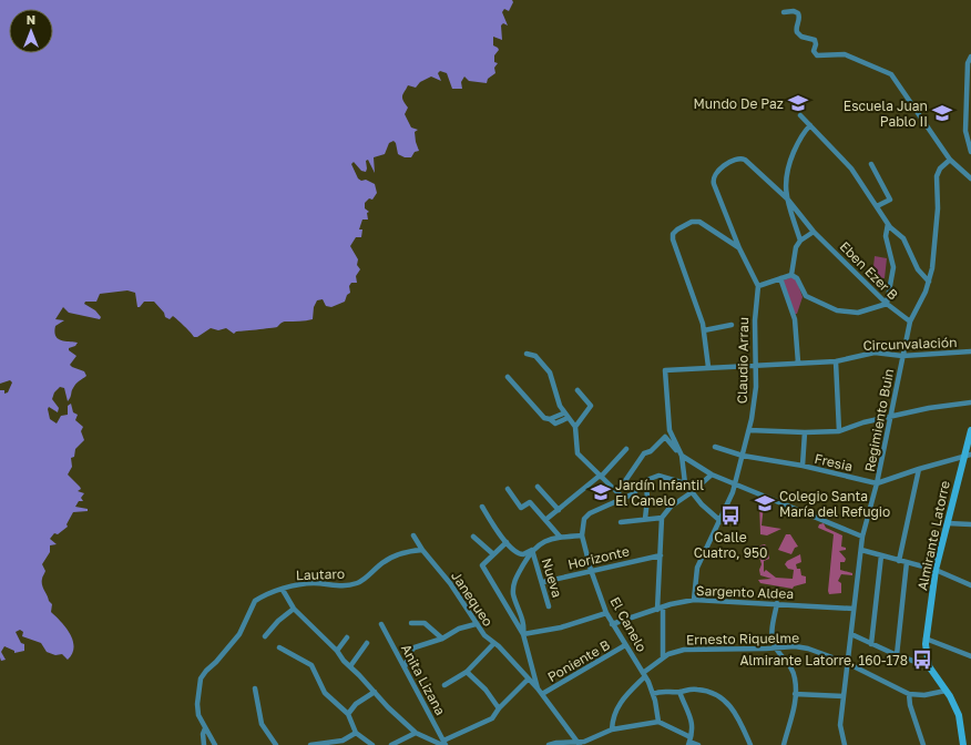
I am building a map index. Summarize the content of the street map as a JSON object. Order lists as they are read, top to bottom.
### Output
{
  "streets": {
    "main road": ["Almirante Latorre"],
    "street": [
      "Eben Ezer B",
      "Circunvalación",
      "Claudio Arrau",
      "Regimiento Buin",
      "Fresia",
      "Horizonte",
      "Lautaro",
      "Nueva",
      "Sargento Aldea",
      "Janequeo",
      "El Canelo",
      "Ernesto Riquelme",
      "Poniente B",
      "Anita Lizana"
    ]
  },
  "crossings": [
    ["Eben Ezer B", "Regimiento Buin"],
    ["Circunvalación", "Claudio Arrau"],
    ["Circunvalación", "Regimiento Buin"],
    ["Claudio Arrau", "Fresia"],
    ["Claudio Arrau", "Sargento Aldea"],
    ["Regimiento Buin", "Fresia"],
    ["Regimiento Buin", "Sargento Aldea"],
    ["Regimiento Buin", "Ernesto Riquelme"],
    ["Almirante Latorre", "Ernesto Riquelme"],
    ["Horizonte", "Nueva"],
    ["Horizonte", "El Canelo"],
    ["Lautaro", "Janequeo"],
    ["Sargento Aldea", "El Canelo"],
    ["El Canelo", "Ernesto Riquelme"],
    ["El Canelo", "Poniente B"]
  ],
  "places": {
    "school or university": [
      "Mundo De Paz",
      "Escuela Juan Pablo II",
      "Jardín Infantil El Canelo",
      "Colegio Santa María del Refugio"
    ],
    "bus stop": ["Calle Cuatro, 950", "Almirante Latorre, 160-178"]
  },
  "north": "top"
}
